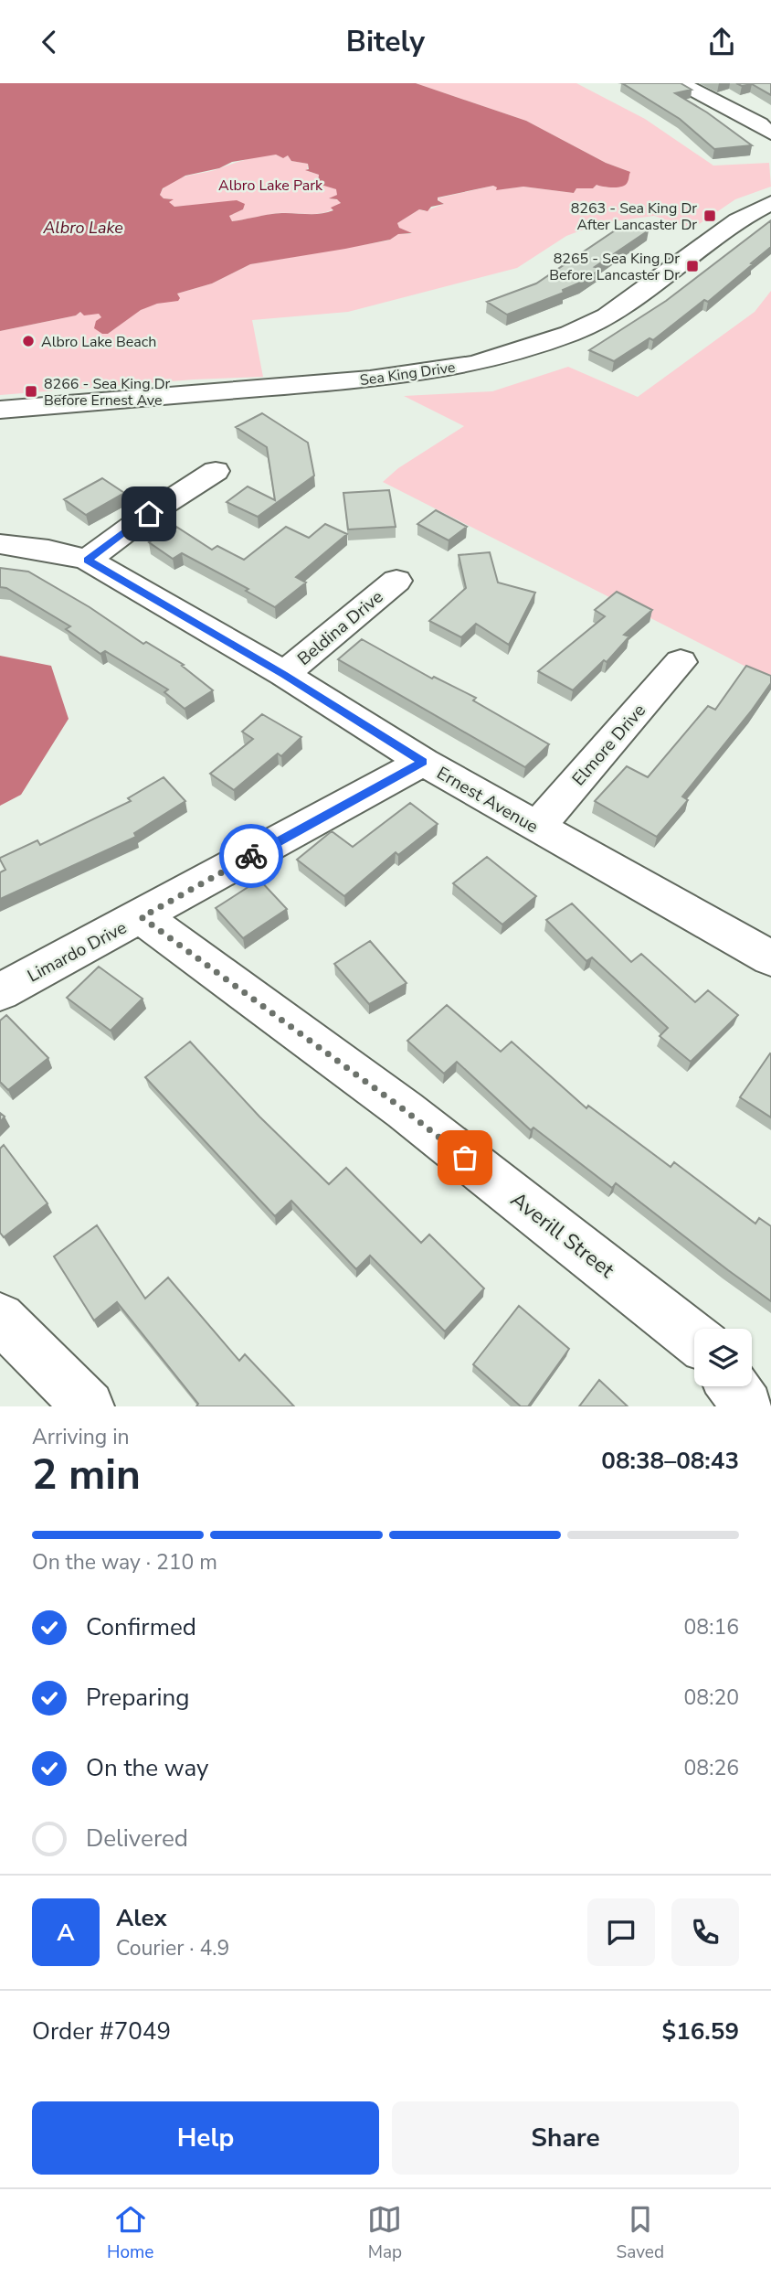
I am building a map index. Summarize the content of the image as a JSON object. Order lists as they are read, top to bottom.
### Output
{
  "streets": {
    "street": [
      "Sea King Drive",
      "Beldina Drive",
      "Elmore Drive",
      "Ernest Avenue",
      "Limardo Drive",
      "Averill Street"
    ]
  },
  "crossings": [
    ["Beldina Drive", "Ernest Avenue"],
    ["Elmore Drive", "Ernest Avenue"],
    ["Ernest Avenue", "Limardo Drive"],
    ["Limardo Drive", "Averill Street"]
  ],
  "water": ["Albro Lake"],
  "parks": ["Albro Lake Park"],
  "places": {
    "transit": ["8263 - Sea King Dr After Lancaster Dr", "8265 - Sea King Dr Before Lancaster Dr", "8266 - Sea King Dr Before Ernest Ave"],
    "other": ["Albro Lake Beach"]
  },
  "page": {
    "header": "Bitely",
    "heading": ["2 min", "Arriving in", "08:38–08:43"],
    "panel": [
      "Alex",
      "Courier · 4.9",
      "Order #7049",
      "$16.59"
    ],
    "bar": "On the way · 210 m",
    "list": [
      ["Confirmed", "08:16"],
      ["Preparing", "08:20"],
      ["On the way", "08:26"],
      "Delivered"
    ],
    "round": "A",
    "buttons": ["Help", "Share"],
    "tabs": ["Home", "Map", "Saved"]
  }
}
